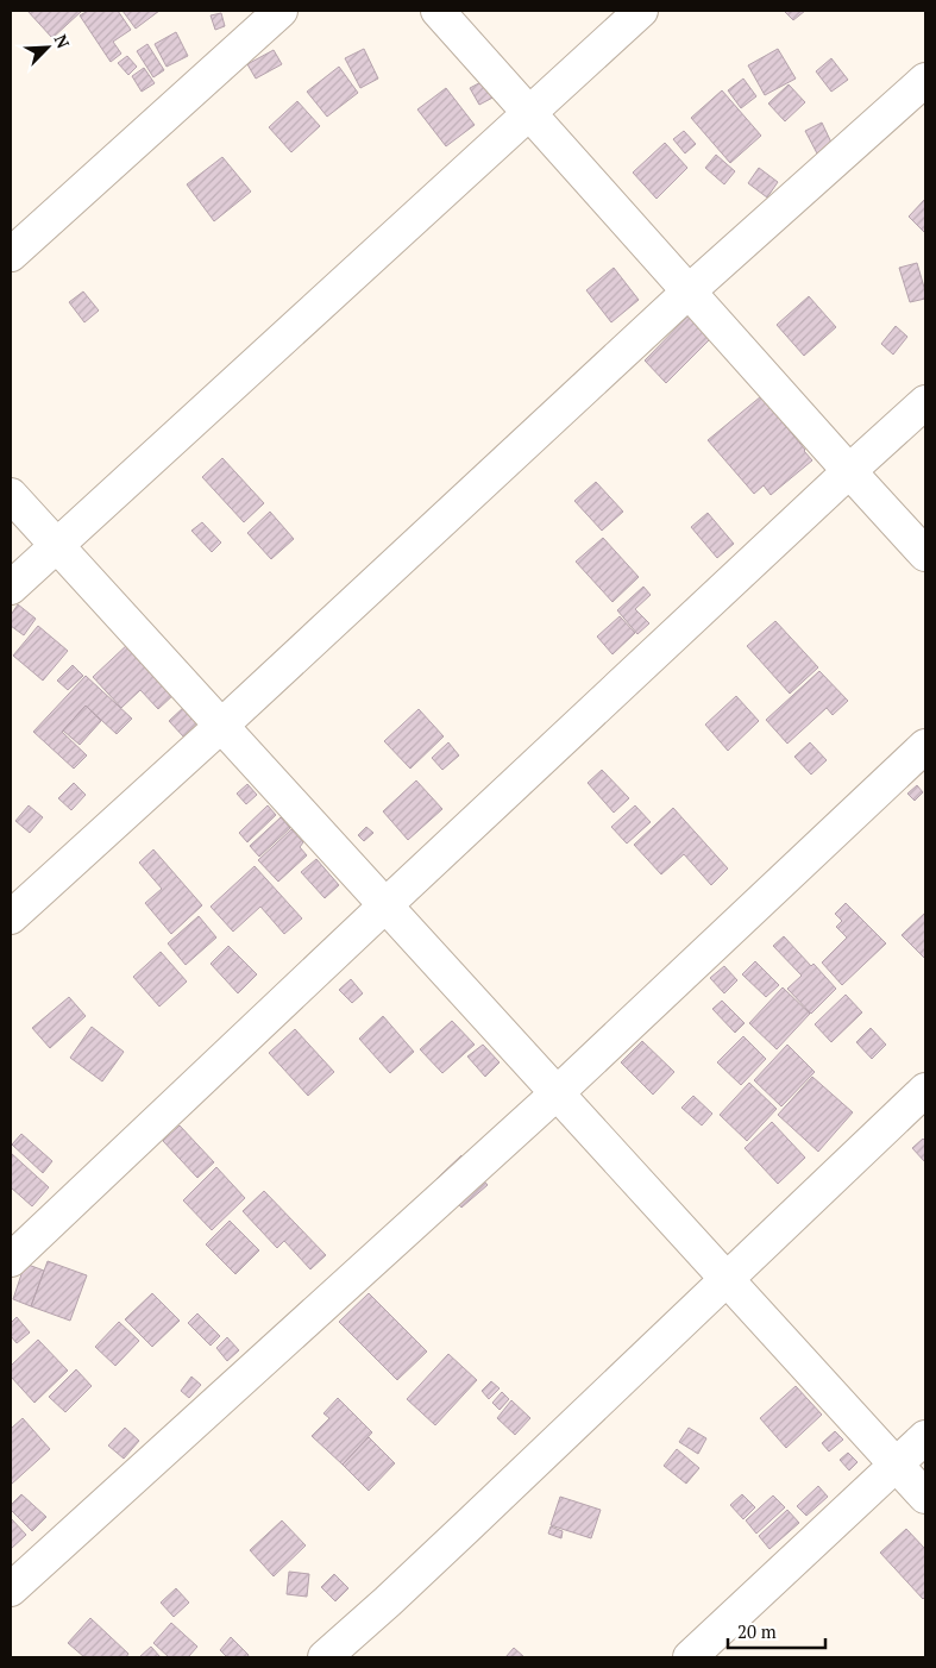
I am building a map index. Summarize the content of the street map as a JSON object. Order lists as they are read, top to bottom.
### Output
{
  "scale_bar": "20 m",
  "north": "top right"
}
